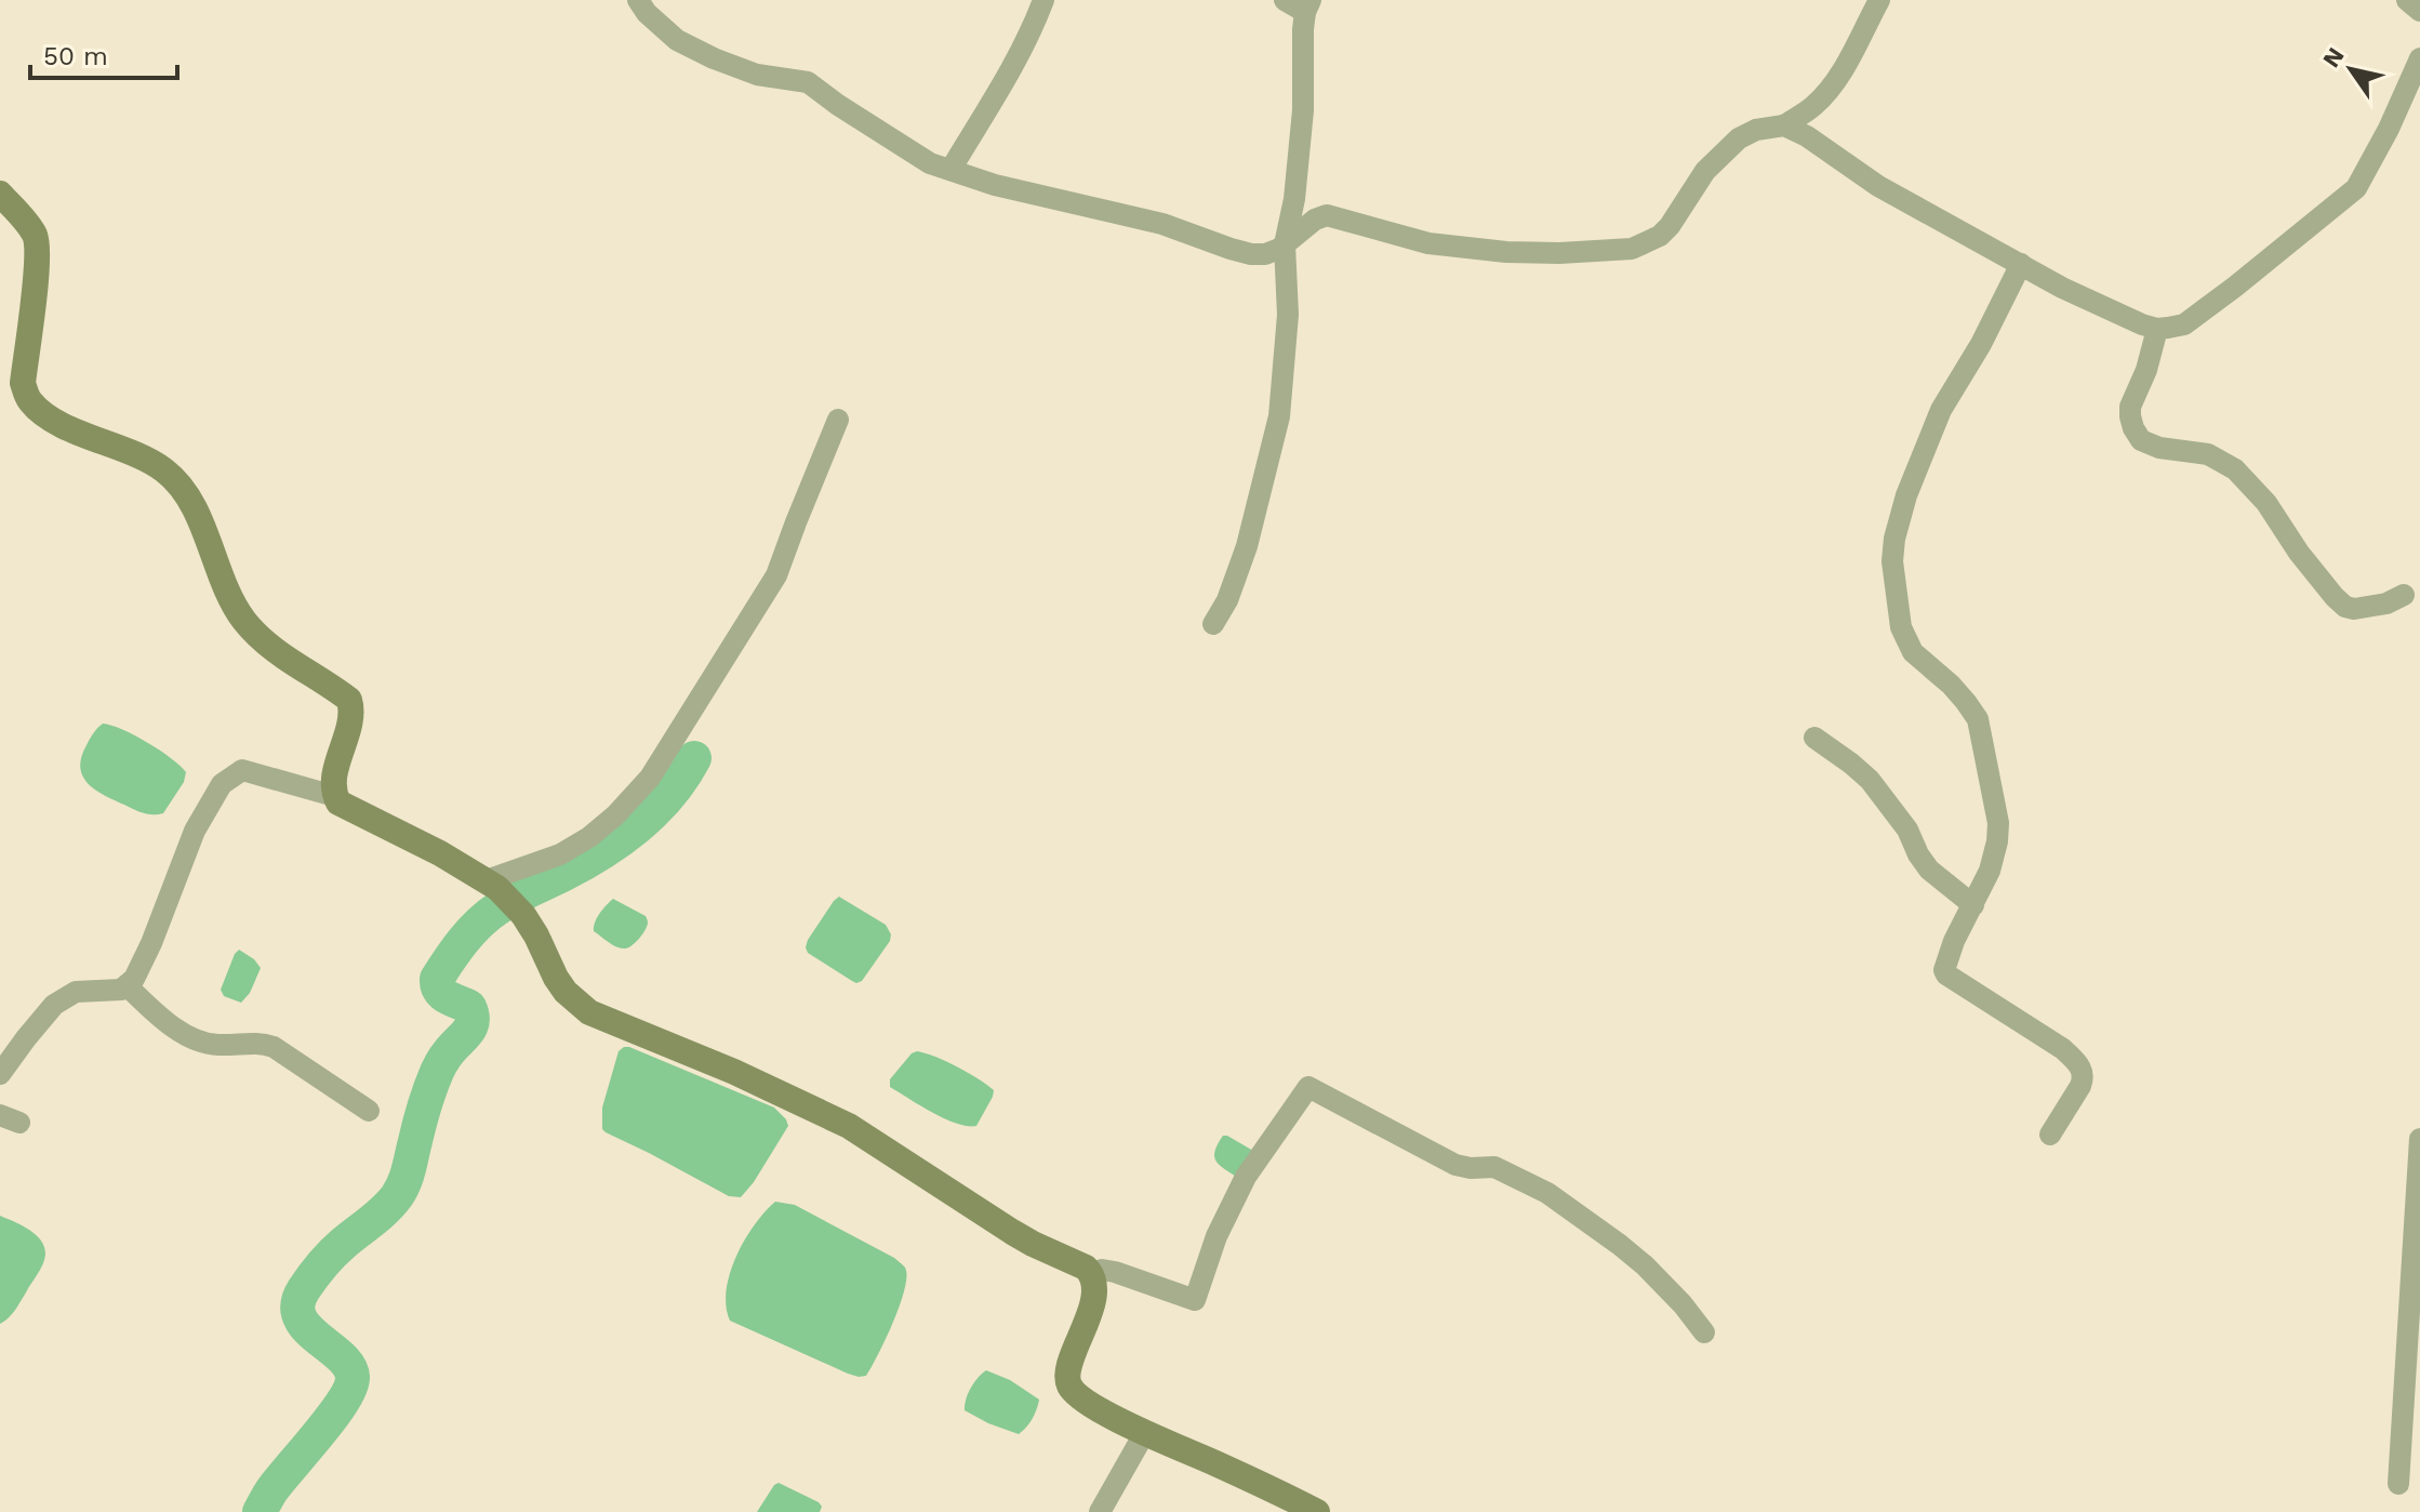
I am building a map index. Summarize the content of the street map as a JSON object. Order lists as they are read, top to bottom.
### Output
{
  "scale_bar": "50 m",
  "north": "top left"
}
